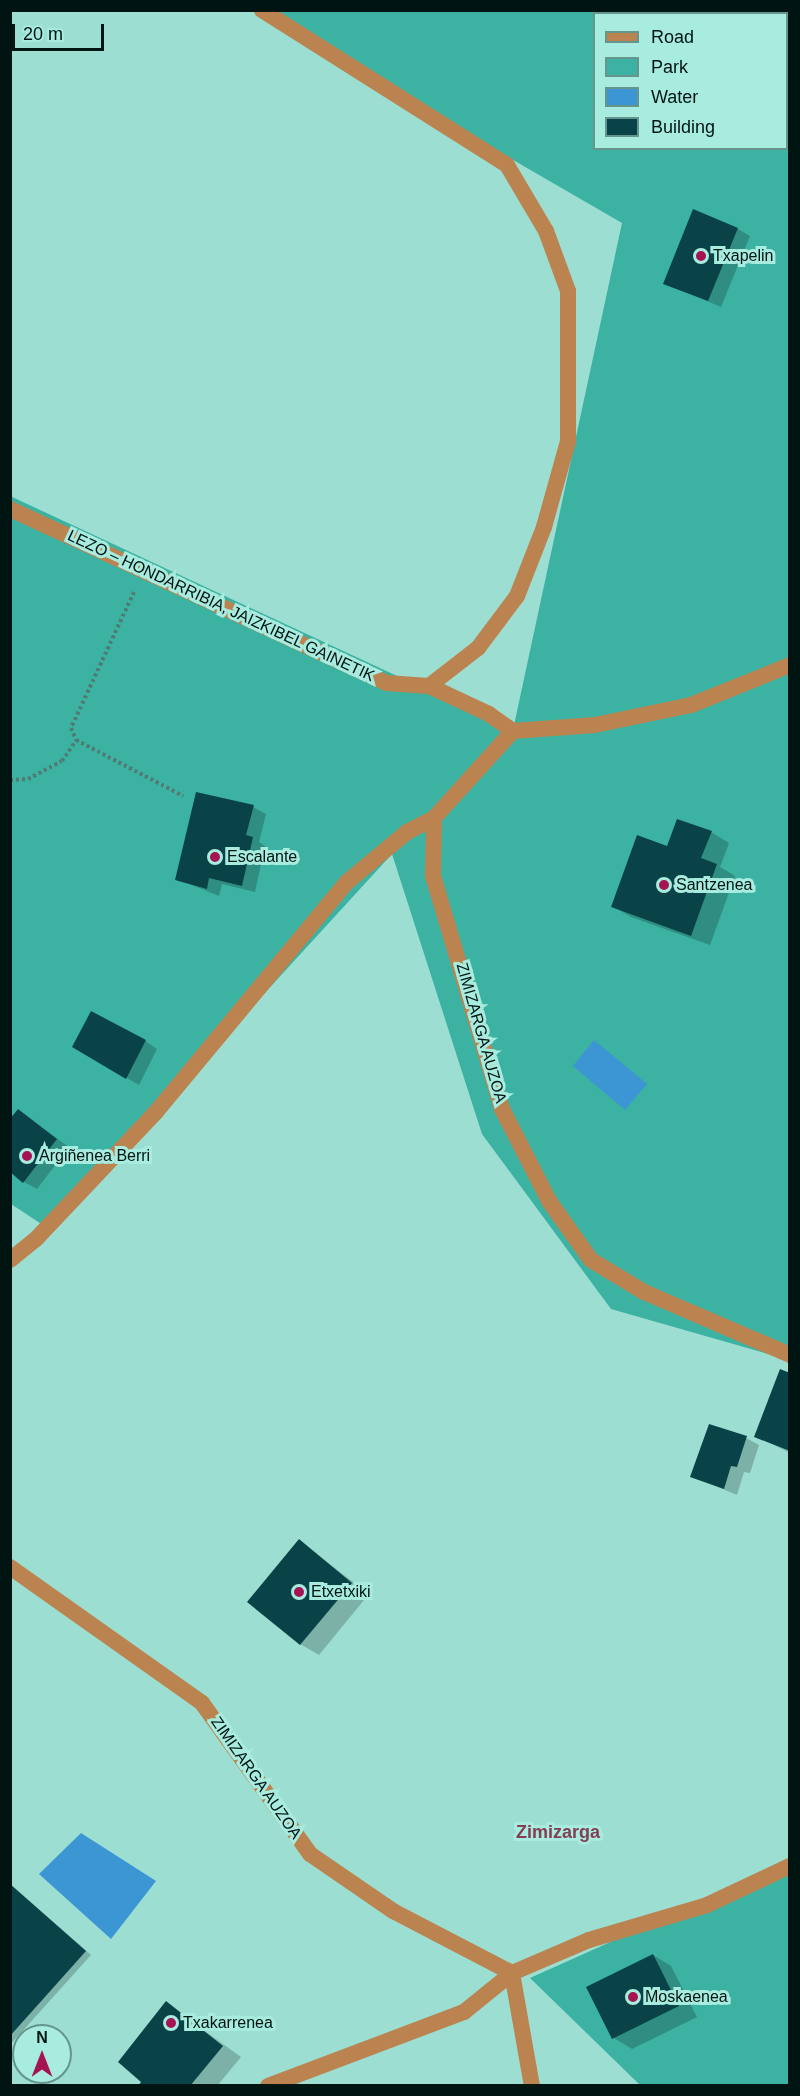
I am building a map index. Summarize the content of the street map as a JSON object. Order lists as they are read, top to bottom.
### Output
{
  "streets": {
    "street": ["LEZO – HONDARRIBIA, JAIZKIBEL GAINETIK", "ZIMIZARGA AUZOA"]
  },
  "districts": ["Zimizarga"],
  "places": [
    "Txapelin",
    "Escalante",
    "Santzenea",
    "Argiñenea Berri",
    "Etxetxiki",
    "Moskaenea",
    "Txakarrenea"
  ],
  "legend": [
    "Road",
    "Park",
    "Water",
    "Building"
  ],
  "scale_bar": "20 m",
  "north": "top"
}
